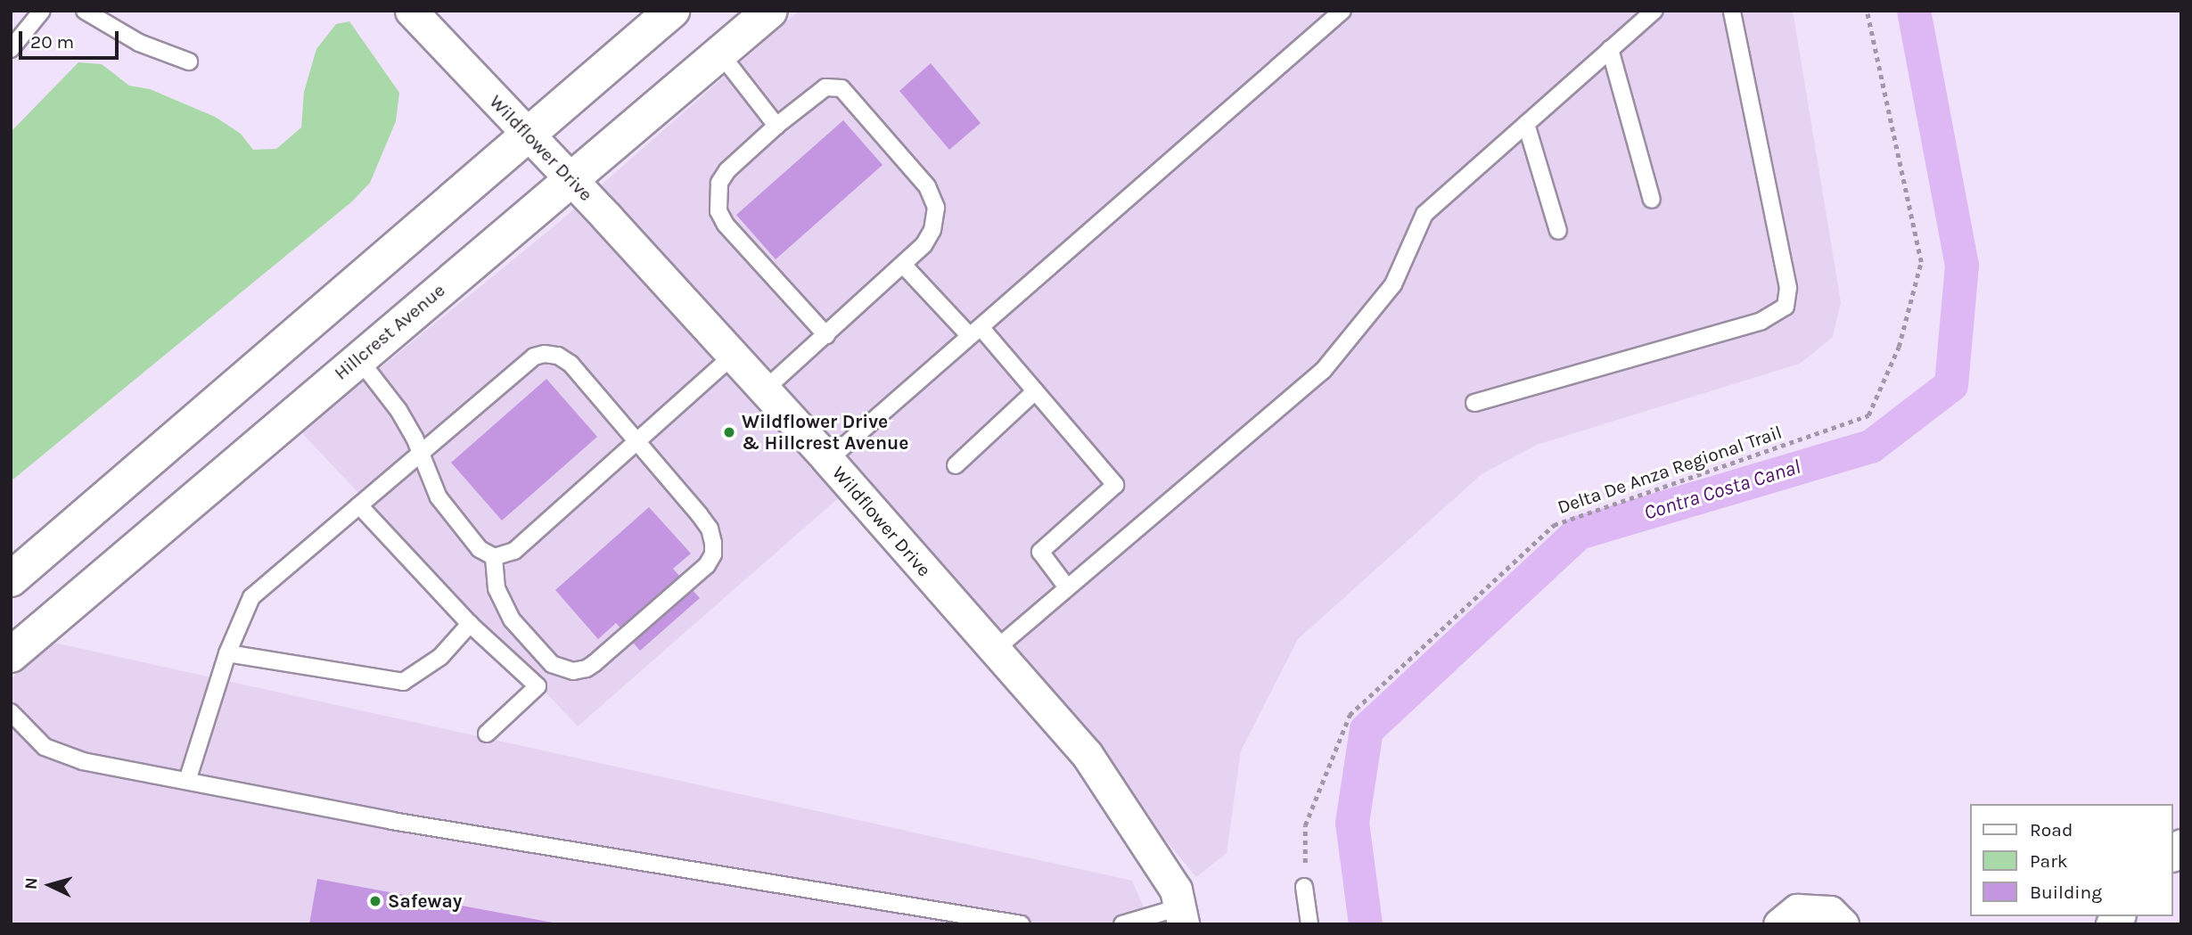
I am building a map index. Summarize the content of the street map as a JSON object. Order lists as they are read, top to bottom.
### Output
{
  "streets": {
    "main road": ["Hillcrest Avenue"],
    "street": ["Wildflower Drive"],
    "path": ["Delta De Anza Regional Trail"]
  },
  "crossings": [
    ["Wildflower Drive", "Hillcrest Avenue"]
  ],
  "water": ["Contra Costa Canal"],
  "places": ["Wildflower Drive & Hillcrest Avenue", "Safeway"],
  "legend": ["Road", "Park", "Building"],
  "scale_bar": "20 m",
  "north": "left"
}
